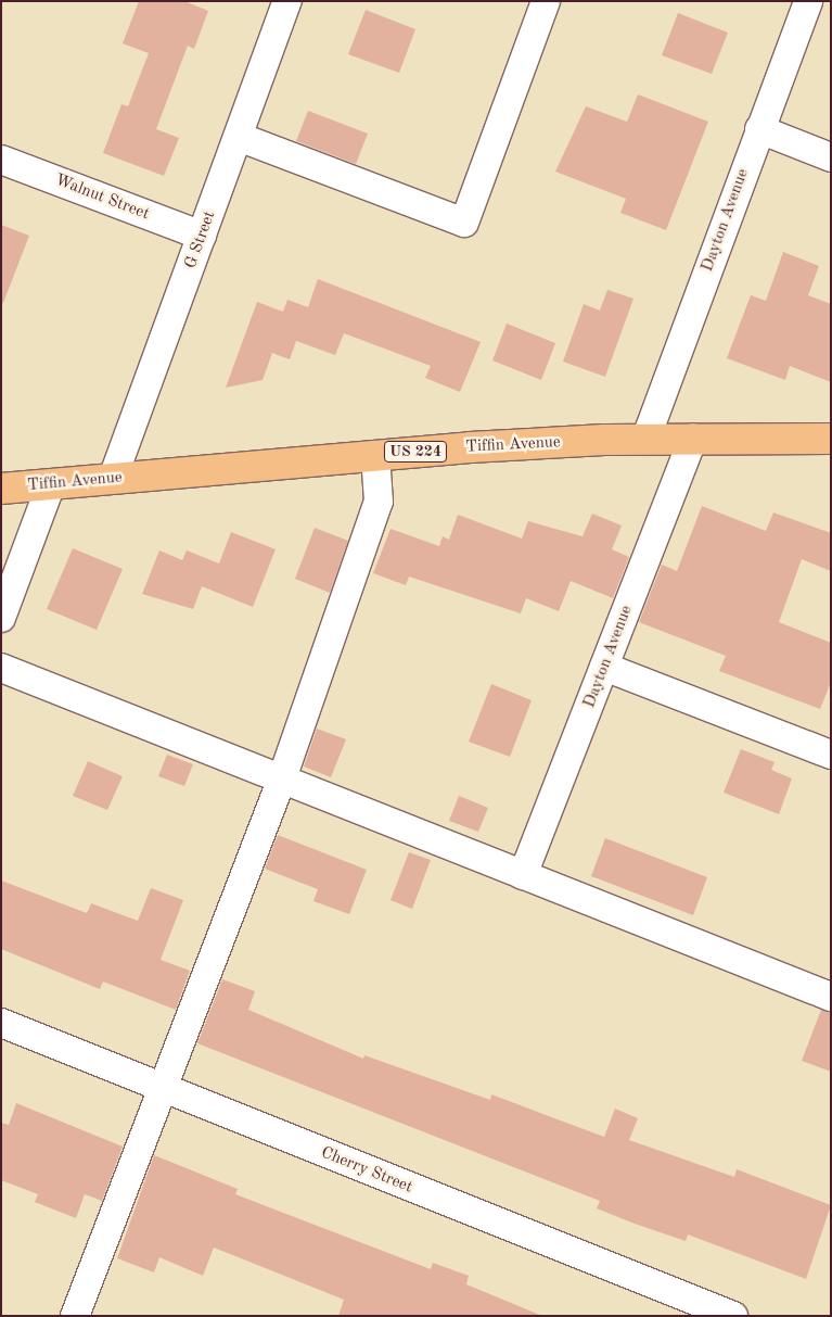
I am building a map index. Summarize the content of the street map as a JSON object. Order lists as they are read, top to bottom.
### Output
{
  "streets": {
    "highway": ["Tiffin Avenue", "US 224"],
    "street": [
      "Walnut Street",
      "Dayton Avenue",
      "G Street",
      "Cherry Street"
    ]
  },
  "crossings": [
    ["Walnut Street", "G Street"],
    ["Dayton Avenue", "Tiffin Avenue"],
    ["G Street", "Tiffin Avenue"]
  ]
}
